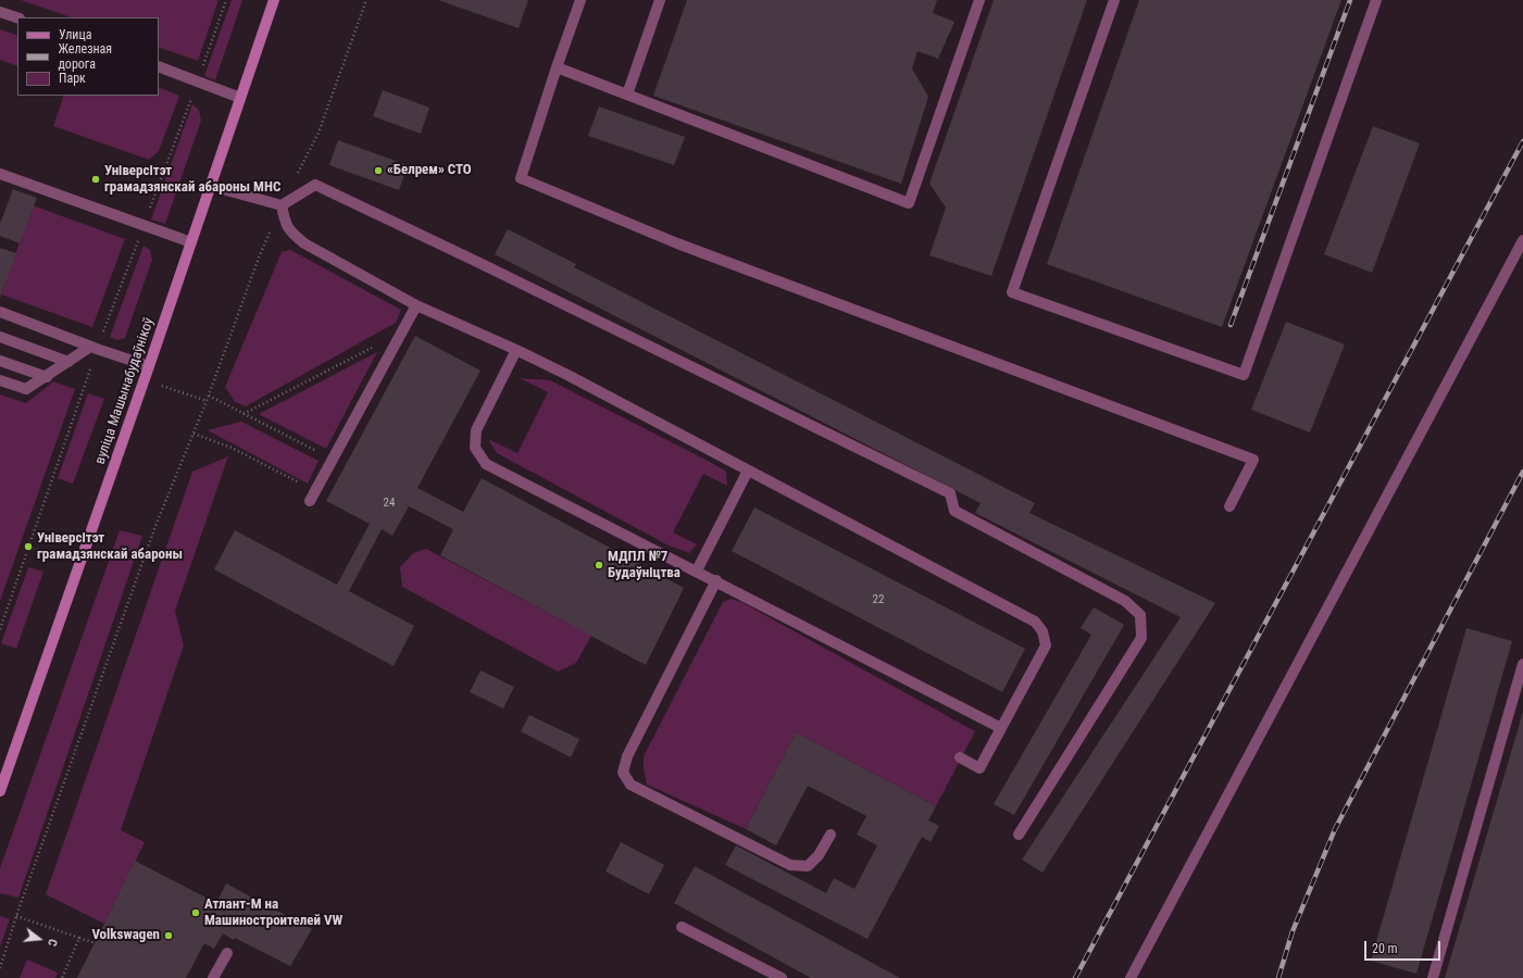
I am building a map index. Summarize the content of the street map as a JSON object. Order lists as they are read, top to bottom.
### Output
{
  "streets": {
    "main road": ["вуліца Машынабудаўнікоў"]
  },
  "places": [
    "«Белрем» СТО",
    "Універсітэт грамадзянскай абароны МНС",
    "Універсітэт грамадзянскай абароны",
    "МДПЛ №7 Будаўніцтва",
    "Атлант-М на Машиностроителей VW",
    "Volkswagen"
  ],
  "house_numbers": ["24", "22"],
  "legend": ["Улица", "Железная дорога", "Парк"],
  "scale_bar": "20 m",
  "north": "right"
}
